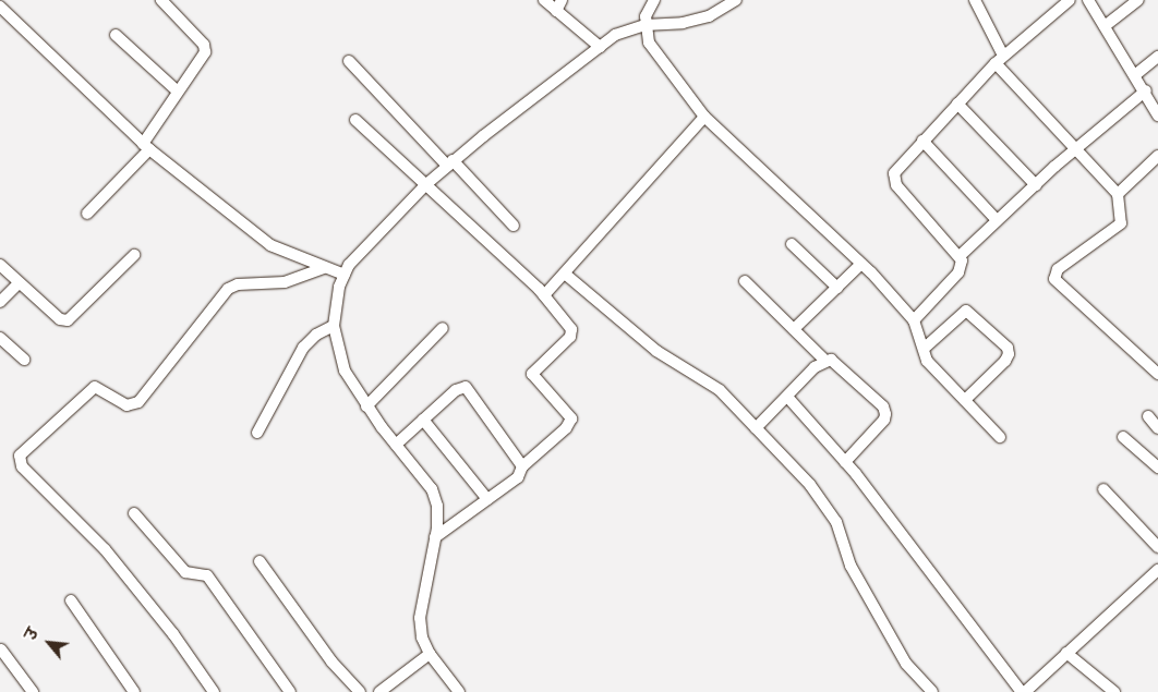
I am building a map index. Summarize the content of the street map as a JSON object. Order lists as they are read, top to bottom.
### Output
{
  "north": "top left"
}
